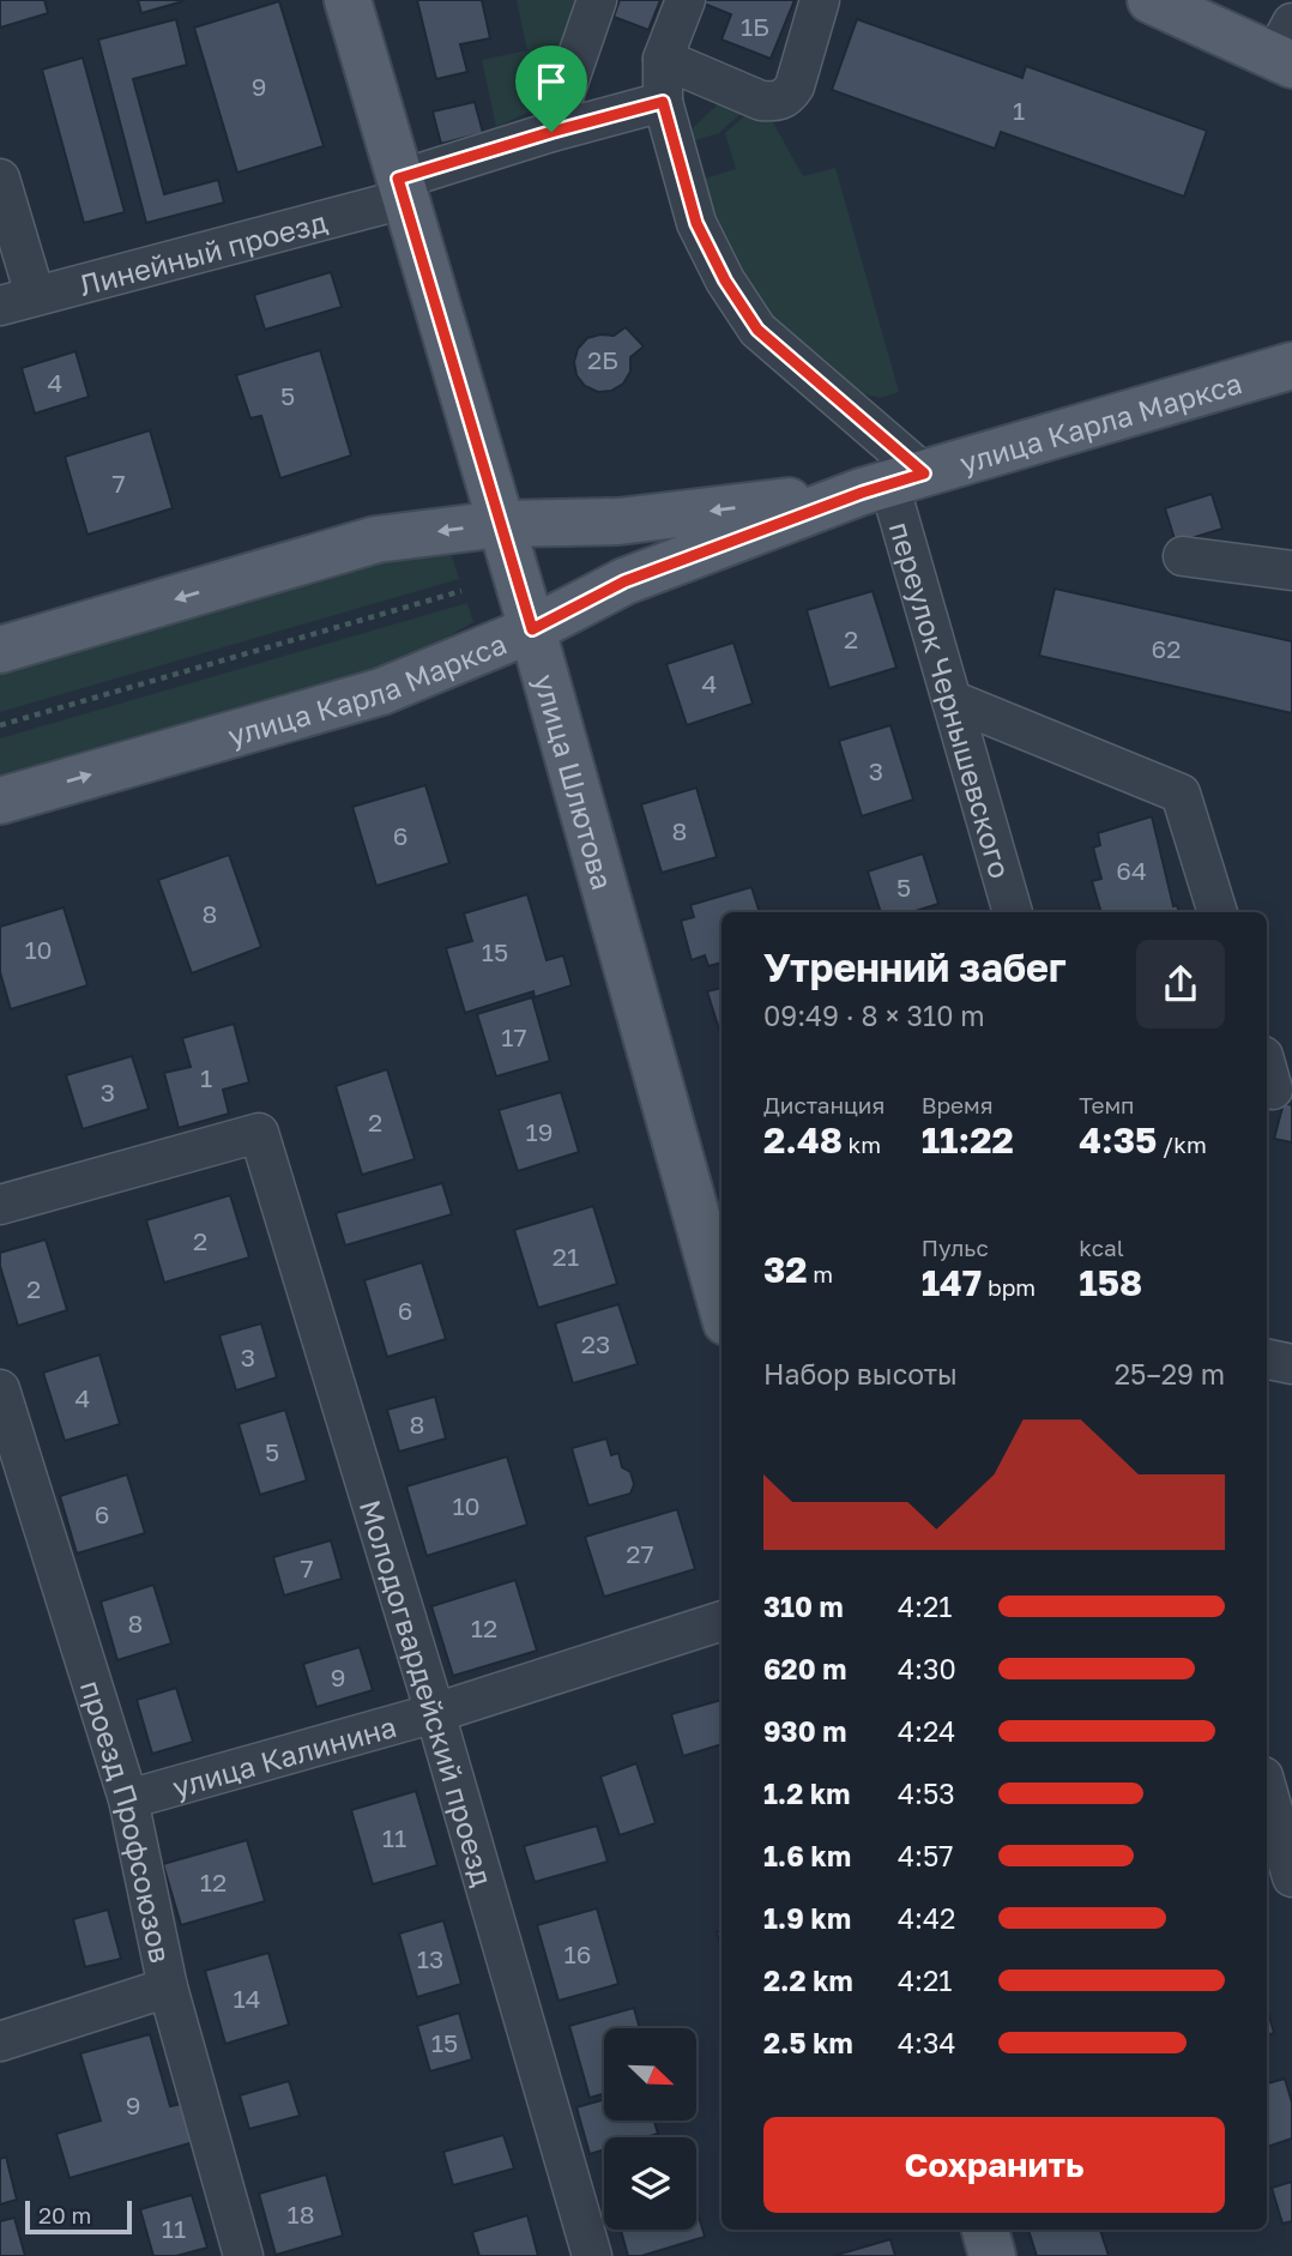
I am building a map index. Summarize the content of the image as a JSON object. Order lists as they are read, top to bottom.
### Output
{
  "streets": {
    "main road": ["улица Карла Маркса", "улица Шлютова"],
    "street": [
      "Линейный проезд",
      "переулок Чернышевского",
      "Молодогвардейский проезд",
      "улица Калинина",
      "проезд Профсоюзов"
    ]
  },
  "crossings": [
    ["Линейный проезд", "улица Шлютова"],
    ["улица Карла Маркса", "переулок Чернышевского"],
    ["улица Карла Маркса", "улица Шлютова"],
    ["Молодогвардейский проезд", "улица Калинина"],
    ["улица Калинина", "проезд Профсоюзов"]
  ],
  "house_numbers": [
    "1Б",
    "9",
    "1",
    "2Б",
    "4",
    "5",
    "7",
    "2",
    "62",
    "4",
    "3",
    "8",
    "6",
    "64",
    "5",
    "8",
    "10",
    "15",
    "17",
    "1",
    "3",
    "2",
    "19",
    "2",
    "21",
    "2",
    "6",
    "23",
    "3",
    "4",
    "8",
    "5",
    "10",
    "6",
    "27",
    "7",
    "8",
    "12",
    "9",
    "11",
    "12",
    "16",
    "13",
    "14",
    "15",
    "9",
    "18",
    "11"
  ],
  "scale_bar": "20 m",
  "north": "bottom right",
  "page": {
    "heading": ["Утренний забег", "09:49 · 8 × 310 m"],
    "stats": [
      ["Дистанция", "2.48 km"],
      ["Время", "11:22"],
      ["Темп", "4:35 /km"],
      ["32 m"],
      ["Пульс", "147 bpm"],
      ["kcal", "158"]
    ],
    "chart": ["Набор высоты", "25–29 m"],
    "list": [
      {
        "name": "310 m",
        "note": "4:21"
      },
      {
        "name": "620 m",
        "note": "4:30"
      },
      {
        "name": "930 m",
        "note": "4:24"
      },
      {
        "name": "1.2 km",
        "note": "4:53"
      },
      {
        "name": "1.6 km",
        "note": "4:57"
      },
      {
        "name": "1.9 km",
        "note": "4:42"
      },
      {
        "name": "2.2 km",
        "note": "4:21"
      },
      {
        "name": "2.5 km",
        "note": "4:34"
      }
    ],
    "buttons": "Сохранить",
    "scale": "20 m"
  }
}
